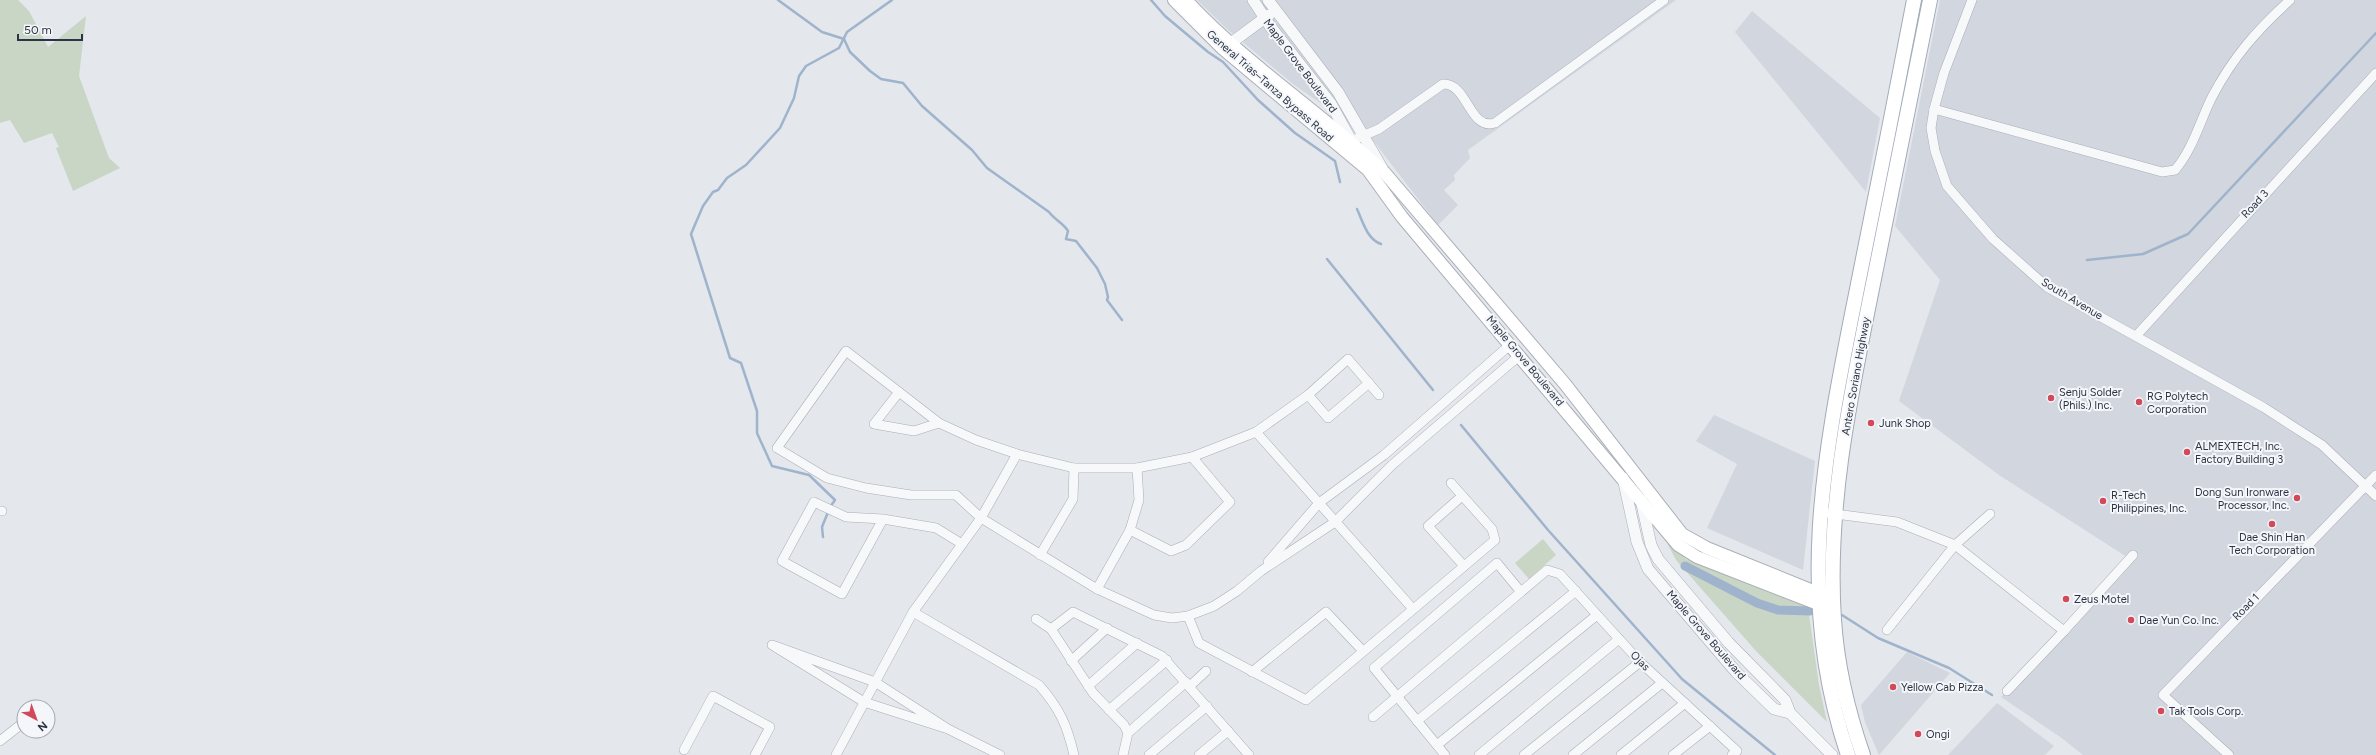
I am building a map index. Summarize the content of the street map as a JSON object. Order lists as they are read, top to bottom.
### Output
{
  "streets": {
    "main road": ["Maple Grove Boulevard", "General Trias–Tanza Bypass Road", "Antero Soriano Highway"],
    "street": [
      "Road 3",
      "South Avenue",
      "Road 1",
      "Ojas"
    ]
  },
  "crossings": [
    ["Maple Grove Boulevard", "General Trias–Tanza Bypass Road"],
    ["Road 3", "South Avenue"],
    ["South Avenue", "Road 1"]
  ],
  "places": [
    "Senju Solder (Phils.) Inc.",
    "RG Polytech Corporation",
    "Junk Shop",
    "ALMEXTECH, Inc. Factory Building 3",
    "Dong Sun Ironware Processor, Inc.",
    "R-Tech Philippines, Inc.",
    "Dae Shin Han Tech Corporation",
    "Zeus Motel",
    "Dae Yun Co. Inc.",
    "Yellow Cab Pizza",
    "Tak Tools Corp.",
    "Ongi"
  ],
  "scale_bar": "50 m",
  "north": "bottom right"
}
